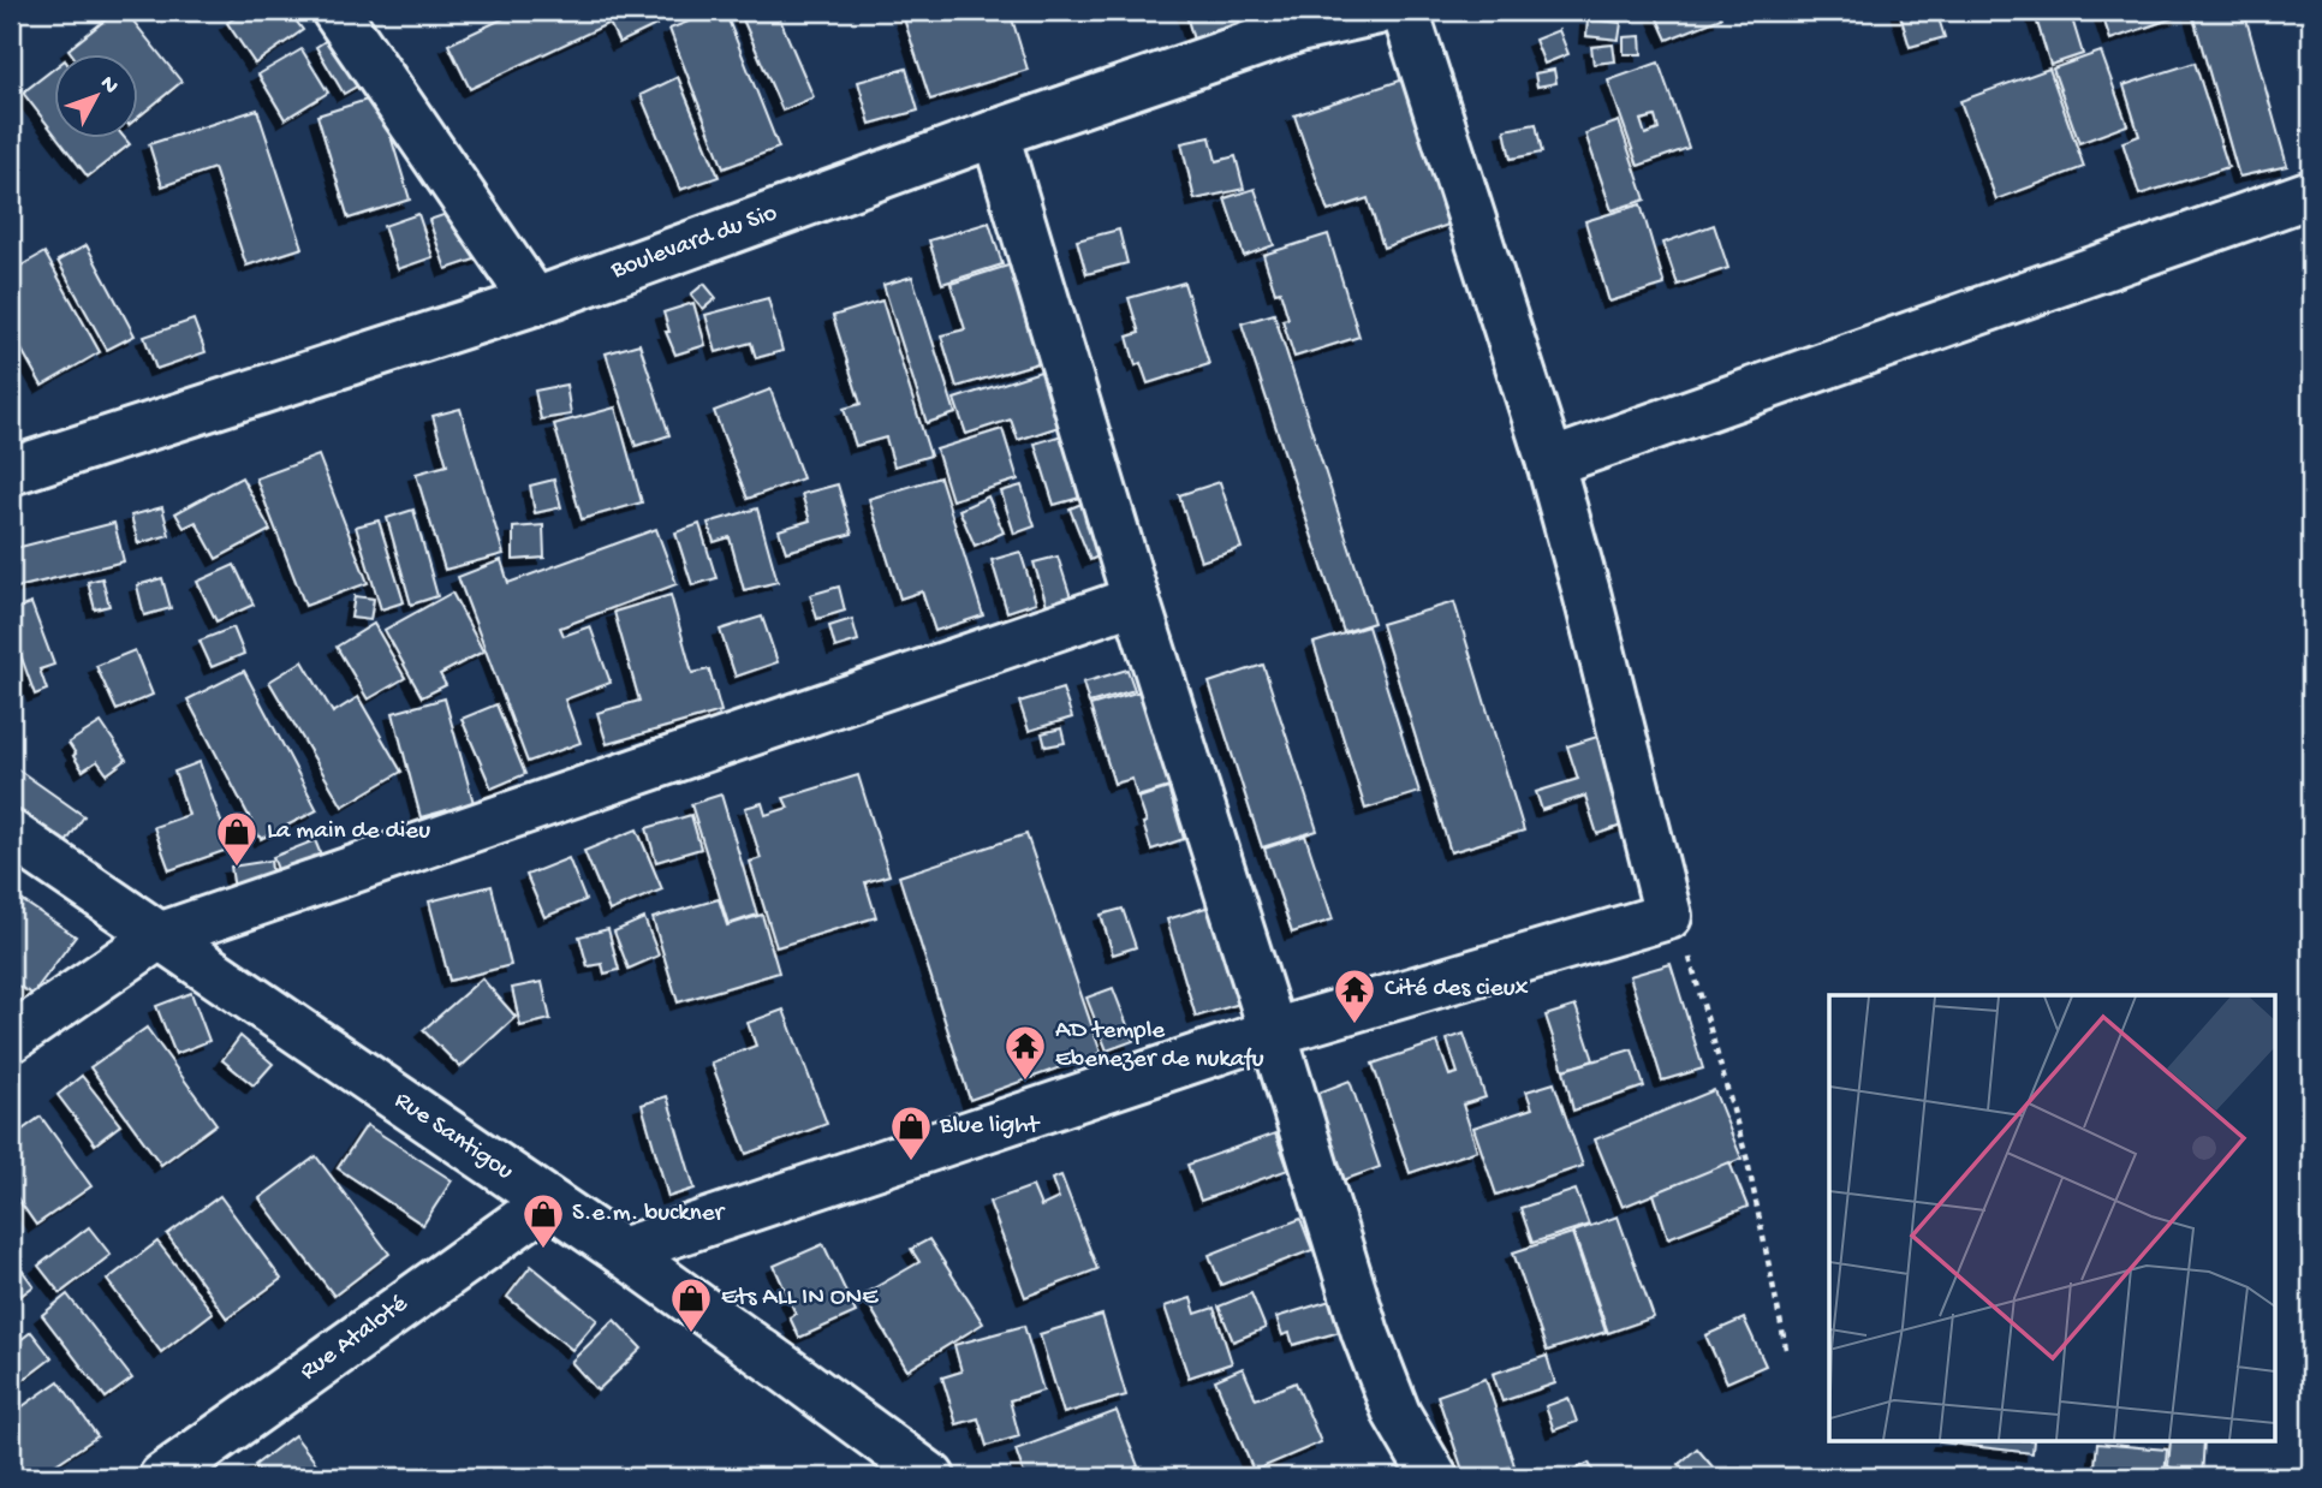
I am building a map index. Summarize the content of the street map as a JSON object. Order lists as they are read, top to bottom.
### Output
{
  "streets": {
    "street": ["Boulevard du Sio", "Rue Santigou", "Rue Ataloté"]
  },
  "crossings": [
    ["Rue Santigou", "Rue Ataloté"]
  ],
  "places": {
    "shop": [
      "La main de dieu",
      "Blue light",
      "S.e.m. buckner",
      "Ets ALL IN ONE"
    ],
    "temple": ["Cité des cieux", "AD temple Ebenezer de nukafu"]
  },
  "north": "top right"
}
